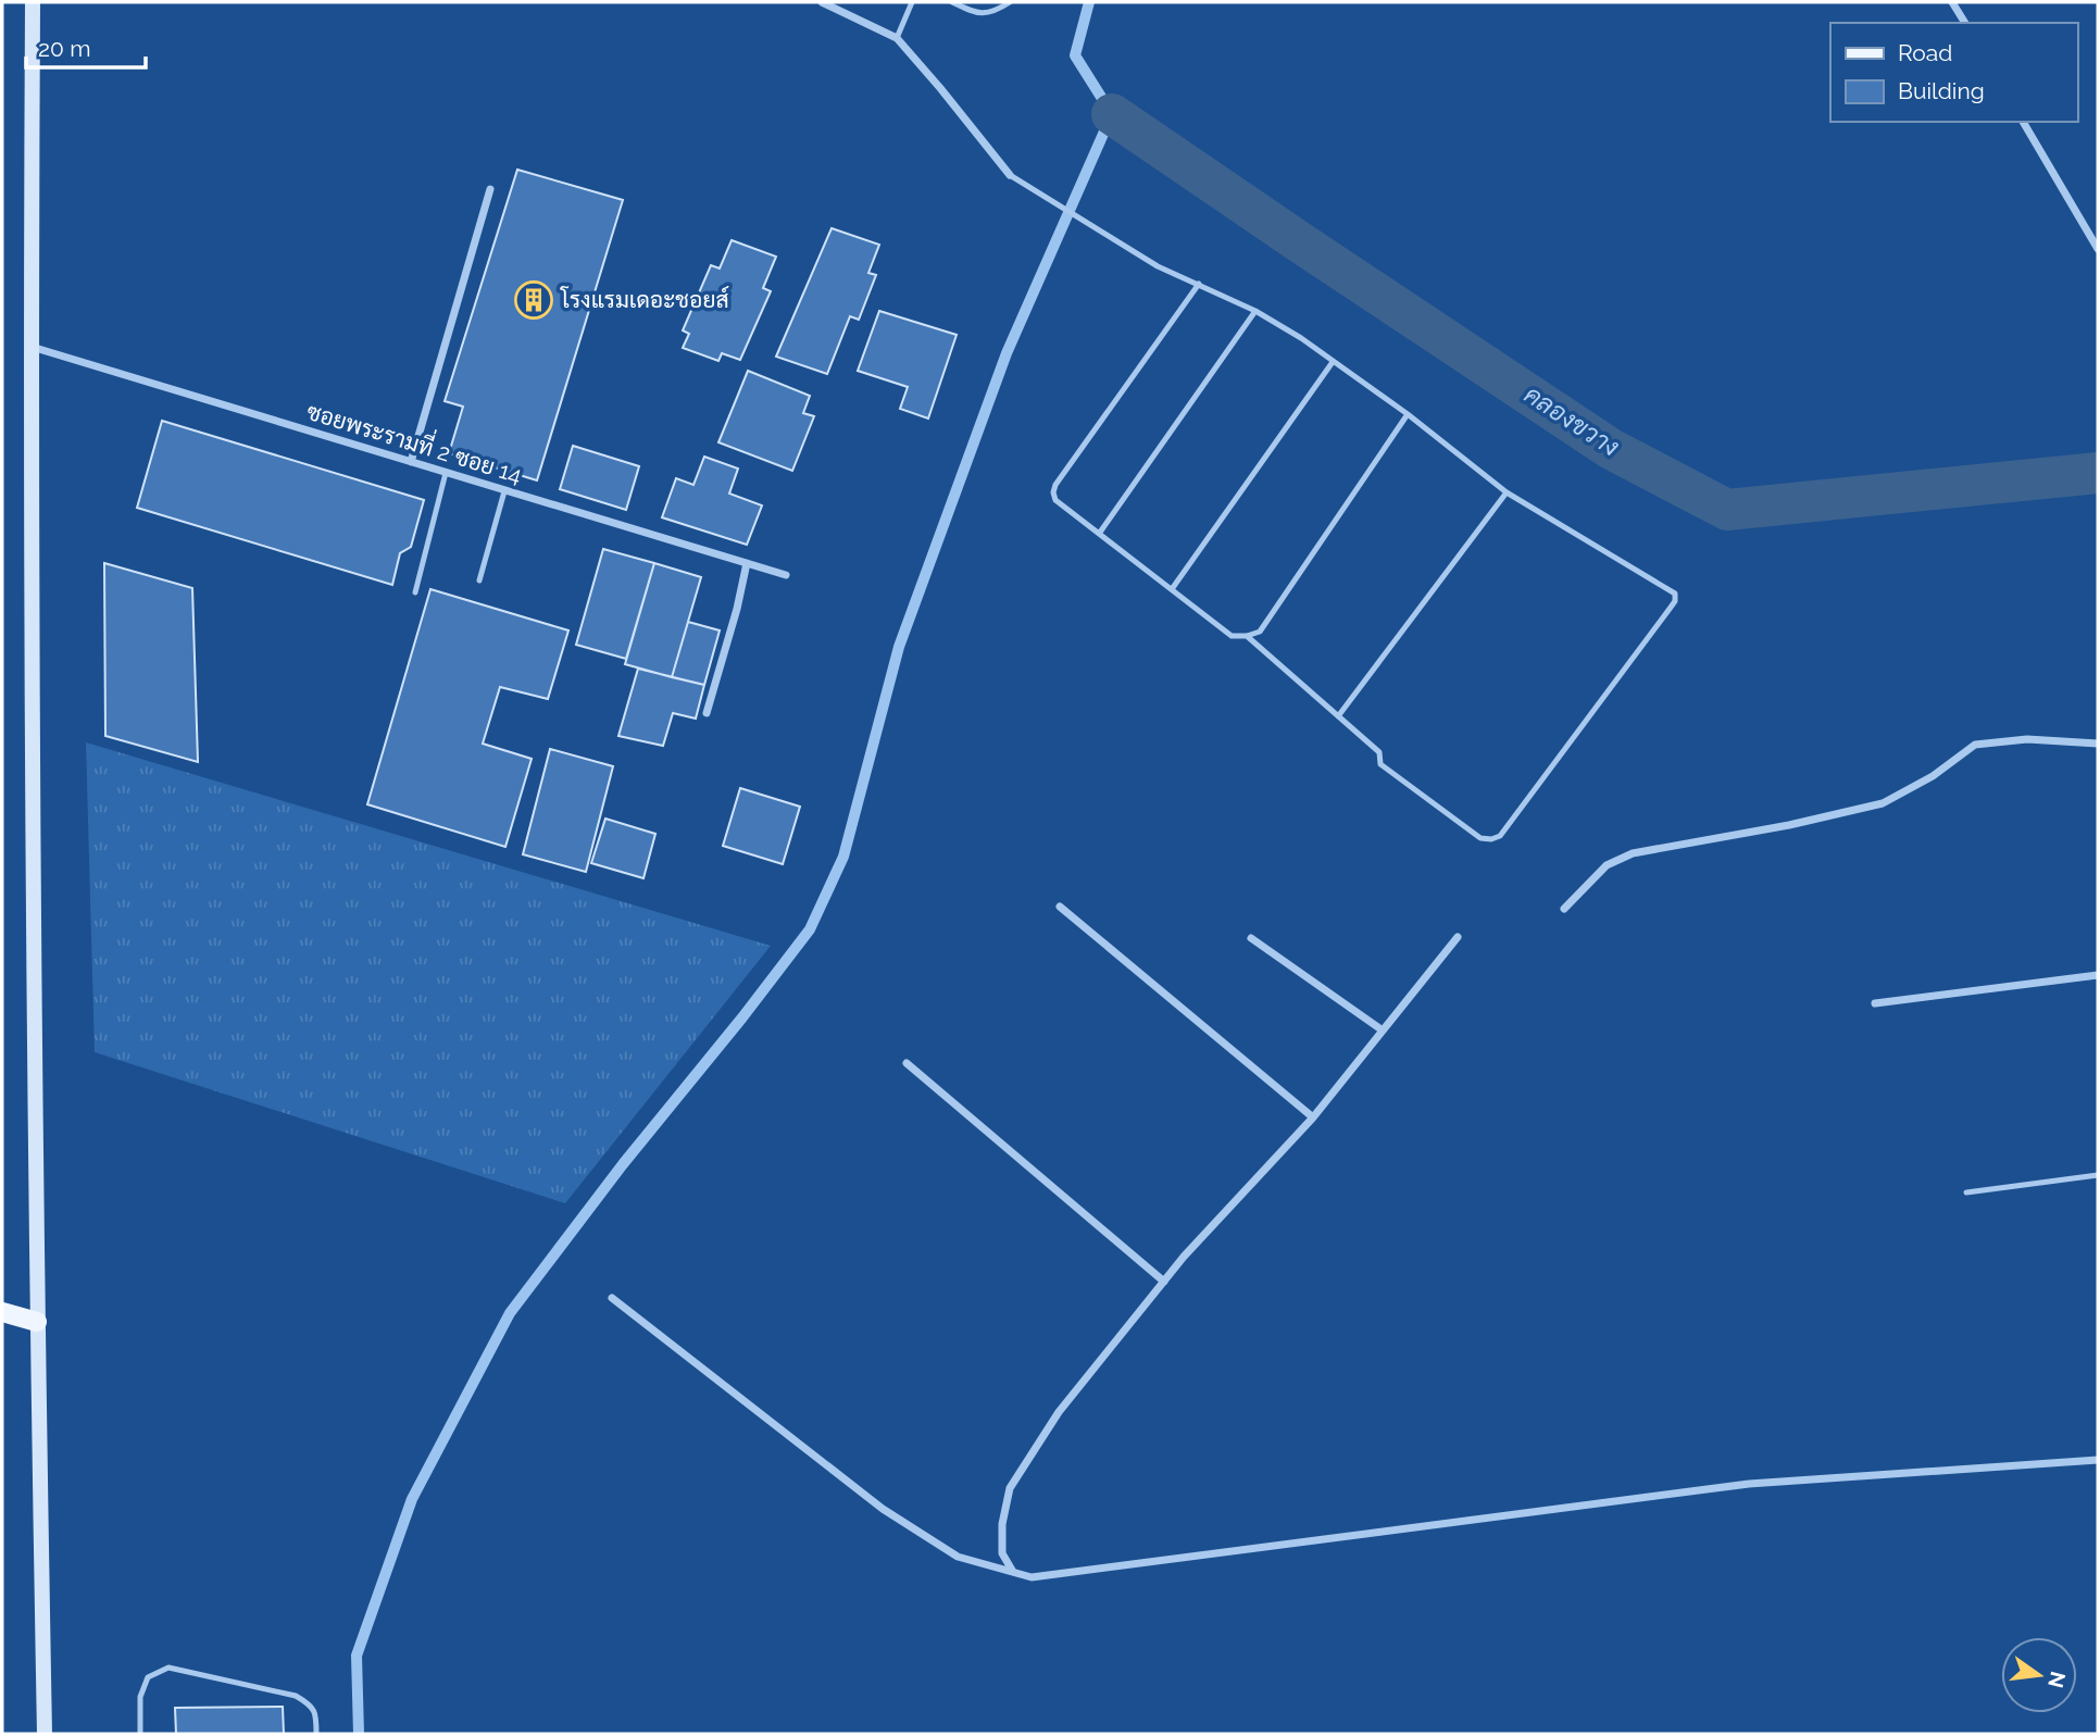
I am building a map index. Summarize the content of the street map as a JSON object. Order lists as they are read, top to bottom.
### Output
{
  "streets": {
    "street": ["ซอยพระรามที่ 2 ซอย 14"]
  },
  "water": ["คลองขวาง"],
  "places": {
    "building": ["โรงแรมเดอะชอยส์"]
  },
  "legend": ["Road", "Building"],
  "scale_bar": "20 m",
  "north": "right"
}
